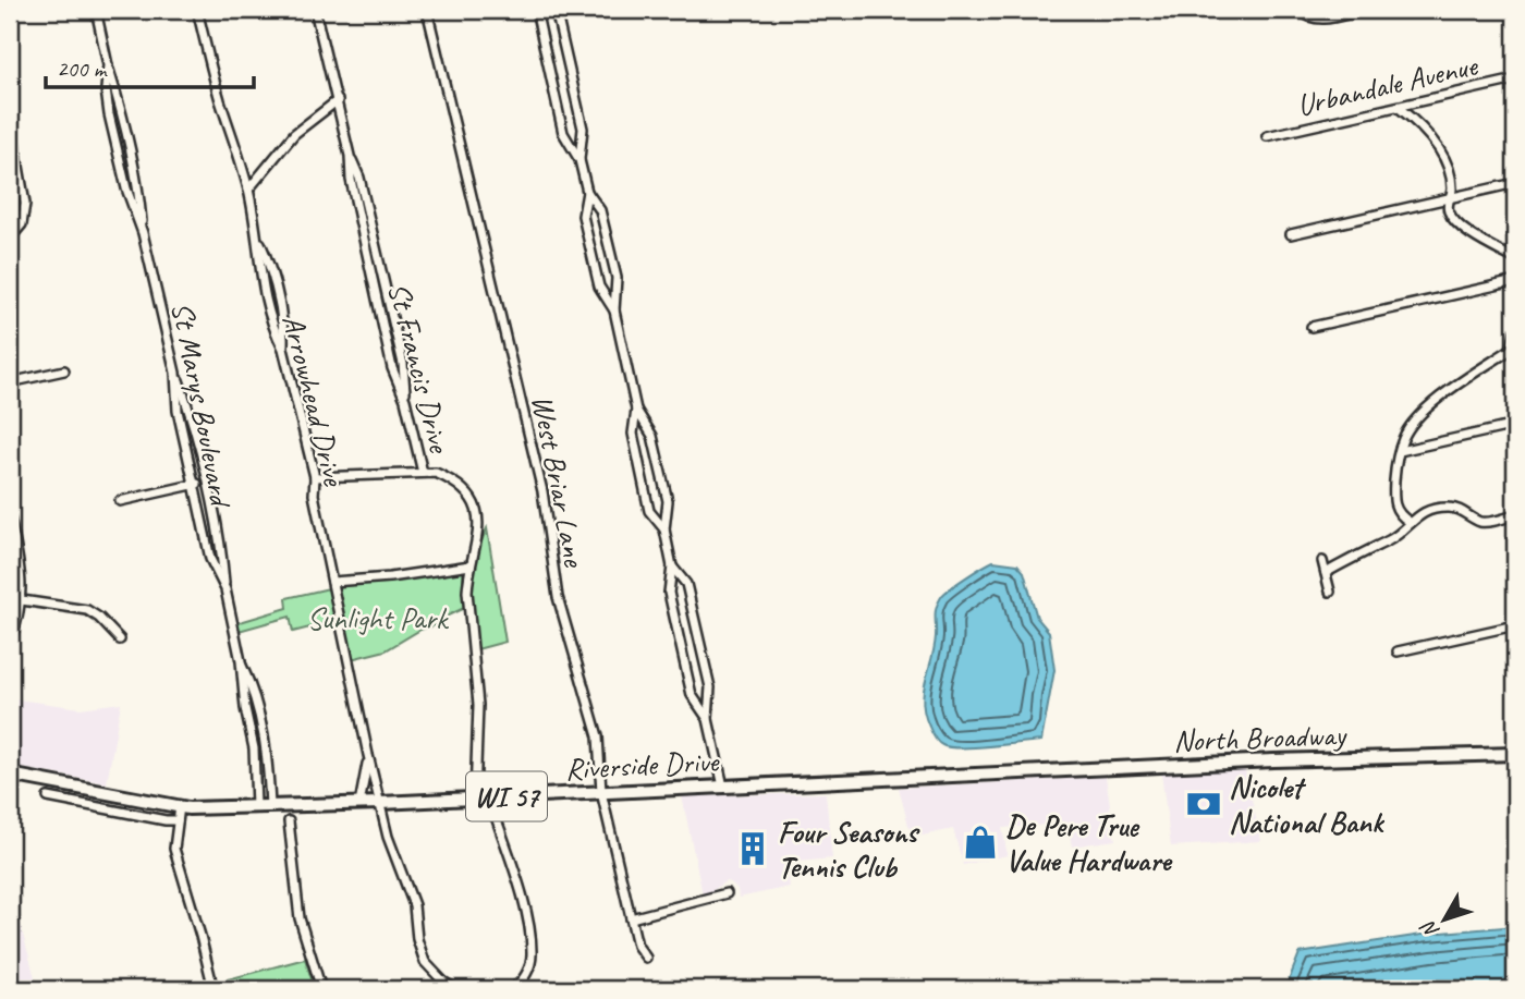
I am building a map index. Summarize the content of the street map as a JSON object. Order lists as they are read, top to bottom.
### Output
{
  "streets": {
    "main road": ["North Broadway", "Riverside Drive", "WI 57"],
    "street": [
      "Urbandale Avenue",
      "St Francis Drive",
      "Arrowhead Drive",
      "St Marys Boulevard",
      "West Briar Lane"
    ]
  },
  "crossings": [
    ["St Francis Drive", "Riverside Drive"],
    ["Arrowhead Drive", "Riverside Drive"],
    ["St Marys Boulevard", "Riverside Drive"],
    ["West Briar Lane", "Riverside Drive"],
    ["North Broadway", "Riverside Drive"]
  ],
  "parks": ["Sunlight Park"],
  "places": {
    "bank": ["Nicolet National Bank"],
    "shop": ["De Pere True Value Hardware"],
    "building": ["Four Seasons Tennis Club"]
  },
  "scale_bar": "200 m",
  "north": "bottom left"
}
